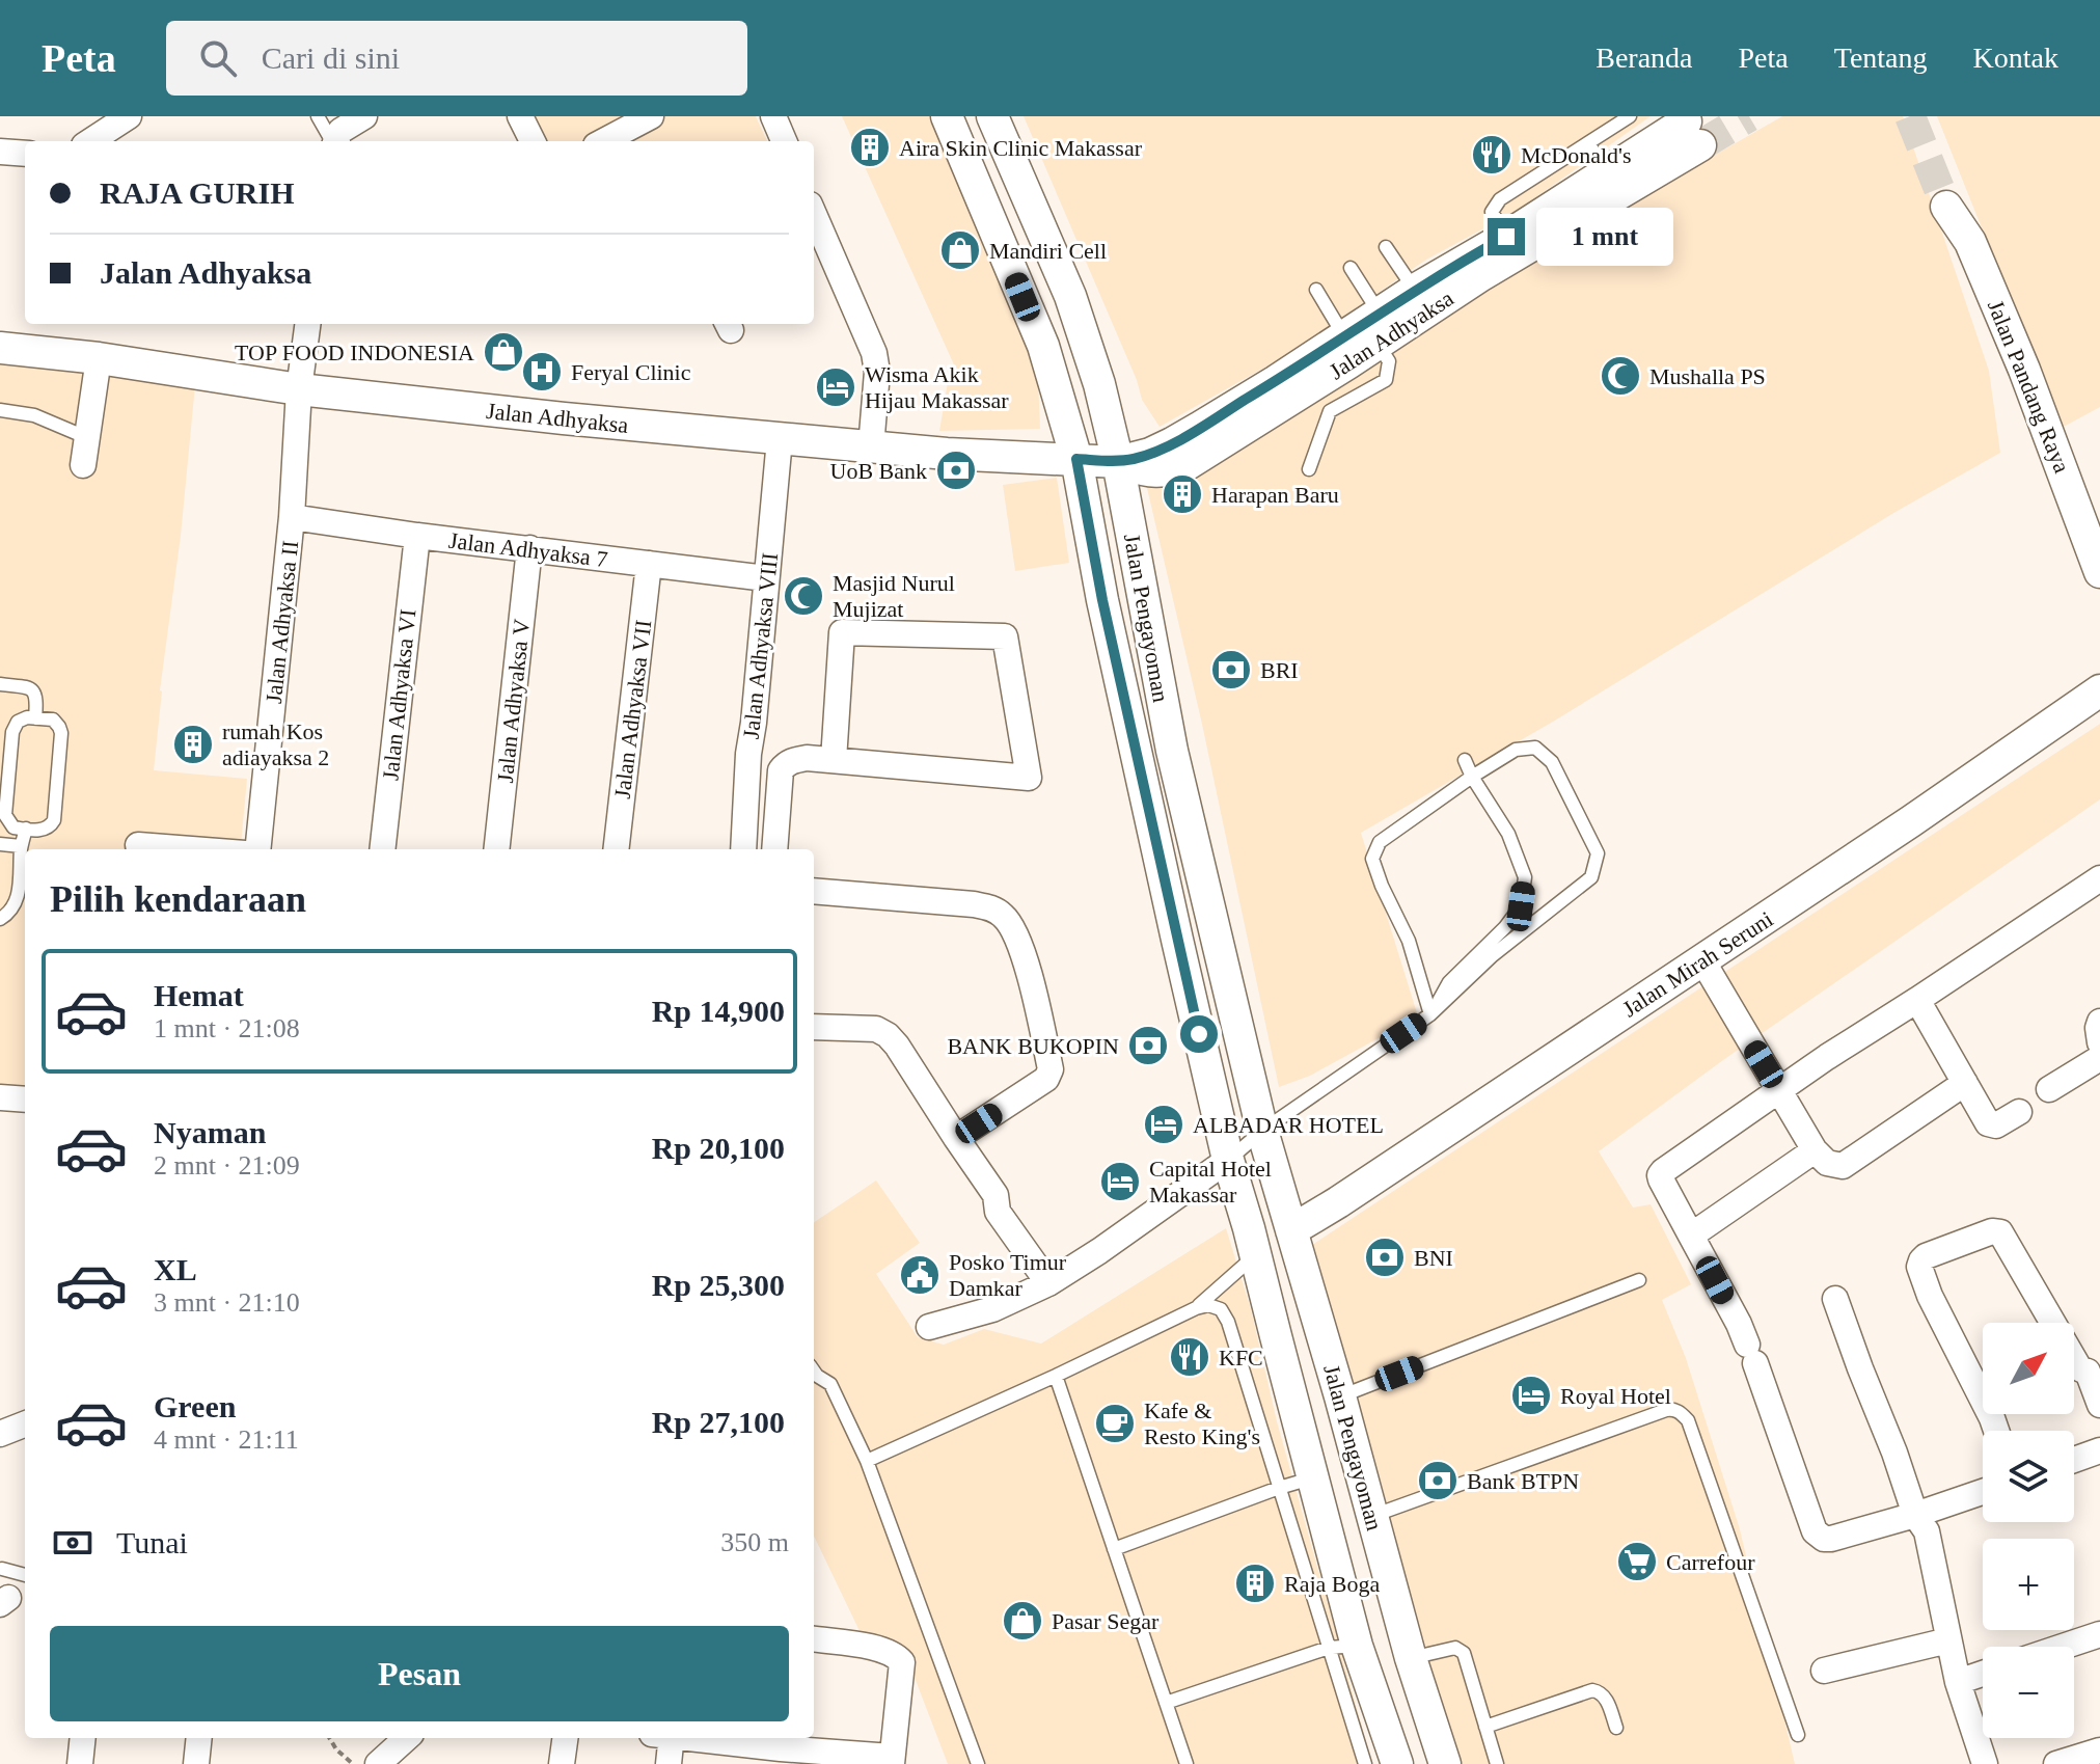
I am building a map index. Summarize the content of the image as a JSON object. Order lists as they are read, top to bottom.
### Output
{
  "streets": {
    "street": [
      "Jalan Adhyaksa",
      "Jalan Pandang Raya",
      "Jalan Adhyaksa 7",
      "Jalan Pengayoman",
      "Jalan Adhyaksa II",
      "Jalan Adhyaksa VIII",
      "Jalan Adhyaksa VI",
      "Jalan Adhyaksa V",
      "Jalan Adhyaksa VII",
      "Jalan Mirah Seruni"
    ]
  },
  "crossings": [
    ["Jalan Adhyaksa", "Jalan Pengayoman"],
    ["Jalan Adhyaksa", "Jalan Adhyaksa II"],
    ["Jalan Adhyaksa", "Jalan Adhyaksa VIII"],
    ["Jalan Adhyaksa 7", "Jalan Adhyaksa II"],
    ["Jalan Adhyaksa 7", "Jalan Adhyaksa VIII"],
    ["Jalan Adhyaksa 7", "Jalan Adhyaksa VI"],
    ["Jalan Adhyaksa 7", "Jalan Adhyaksa V"],
    ["Jalan Adhyaksa 7", "Jalan Adhyaksa VII"],
    ["Jalan Pengayoman", "Jalan Mirah Seruni"]
  ],
  "places": {
    "building": [
      "Aira Skin Clinic Makassar",
      "Harapan Baru",
      "rumah Kos adiayaksa 2",
      "Raja Boga"
    ],
    "restaurant": ["McDonald's", "KFC"],
    "shop": ["Mandiri Cell", "TOP FOOD INDONESIA", "Pasar Segar"],
    "hospital": ["Feryal Clinic"],
    "mosque": ["Mushalla PS", "Masjid Nurul Mujizat"],
    "hotel": [
      "Wisma Akik Hijau Makassar",
      "ALBADAR HOTEL",
      "Capital Hotel Makassar",
      "Royal Hotel"
    ],
    "bank": [
      "UoB Bank",
      "BRI",
      "BANK BUKOPIN",
      "BNI",
      "Bank BTPN"
    ],
    "public building": ["Posko Timur Damkar"],
    "cafe": ["Kafe & Resto King's"],
    "supermarket": ["Carrefour"]
  },
  "north": "top right",
  "page": {
    "header": "Peta",
    "search": "Cari di sini",
    "nav": [
      "Beranda",
      "Peta",
      "Tentang",
      "Kontak"
    ],
    "banner": ["RAJA GURIH", "Jalan Adhyaksa"],
    "bubble": "1 mnt",
    "heading": "Pilih kendaraan",
    "list": [
      {
        "name": "Hemat",
        "note": "1 mnt · 21:08",
        "value": "Rp 14,900"
      },
      {
        "name": "Nyaman",
        "note": "2 mnt · 21:09",
        "value": "Rp 20,100"
      },
      {
        "name": "XL",
        "note": "3 mnt · 21:10",
        "value": "Rp 25,300"
      },
      {
        "name": "Green",
        "note": "4 mnt · 21:11",
        "value": "Rp 27,100"
      }
    ],
    "map_buttons": ["+", "−"],
    "pay": ["Tunai", "350 m"],
    "buttons": "Pesan"
  }
}
